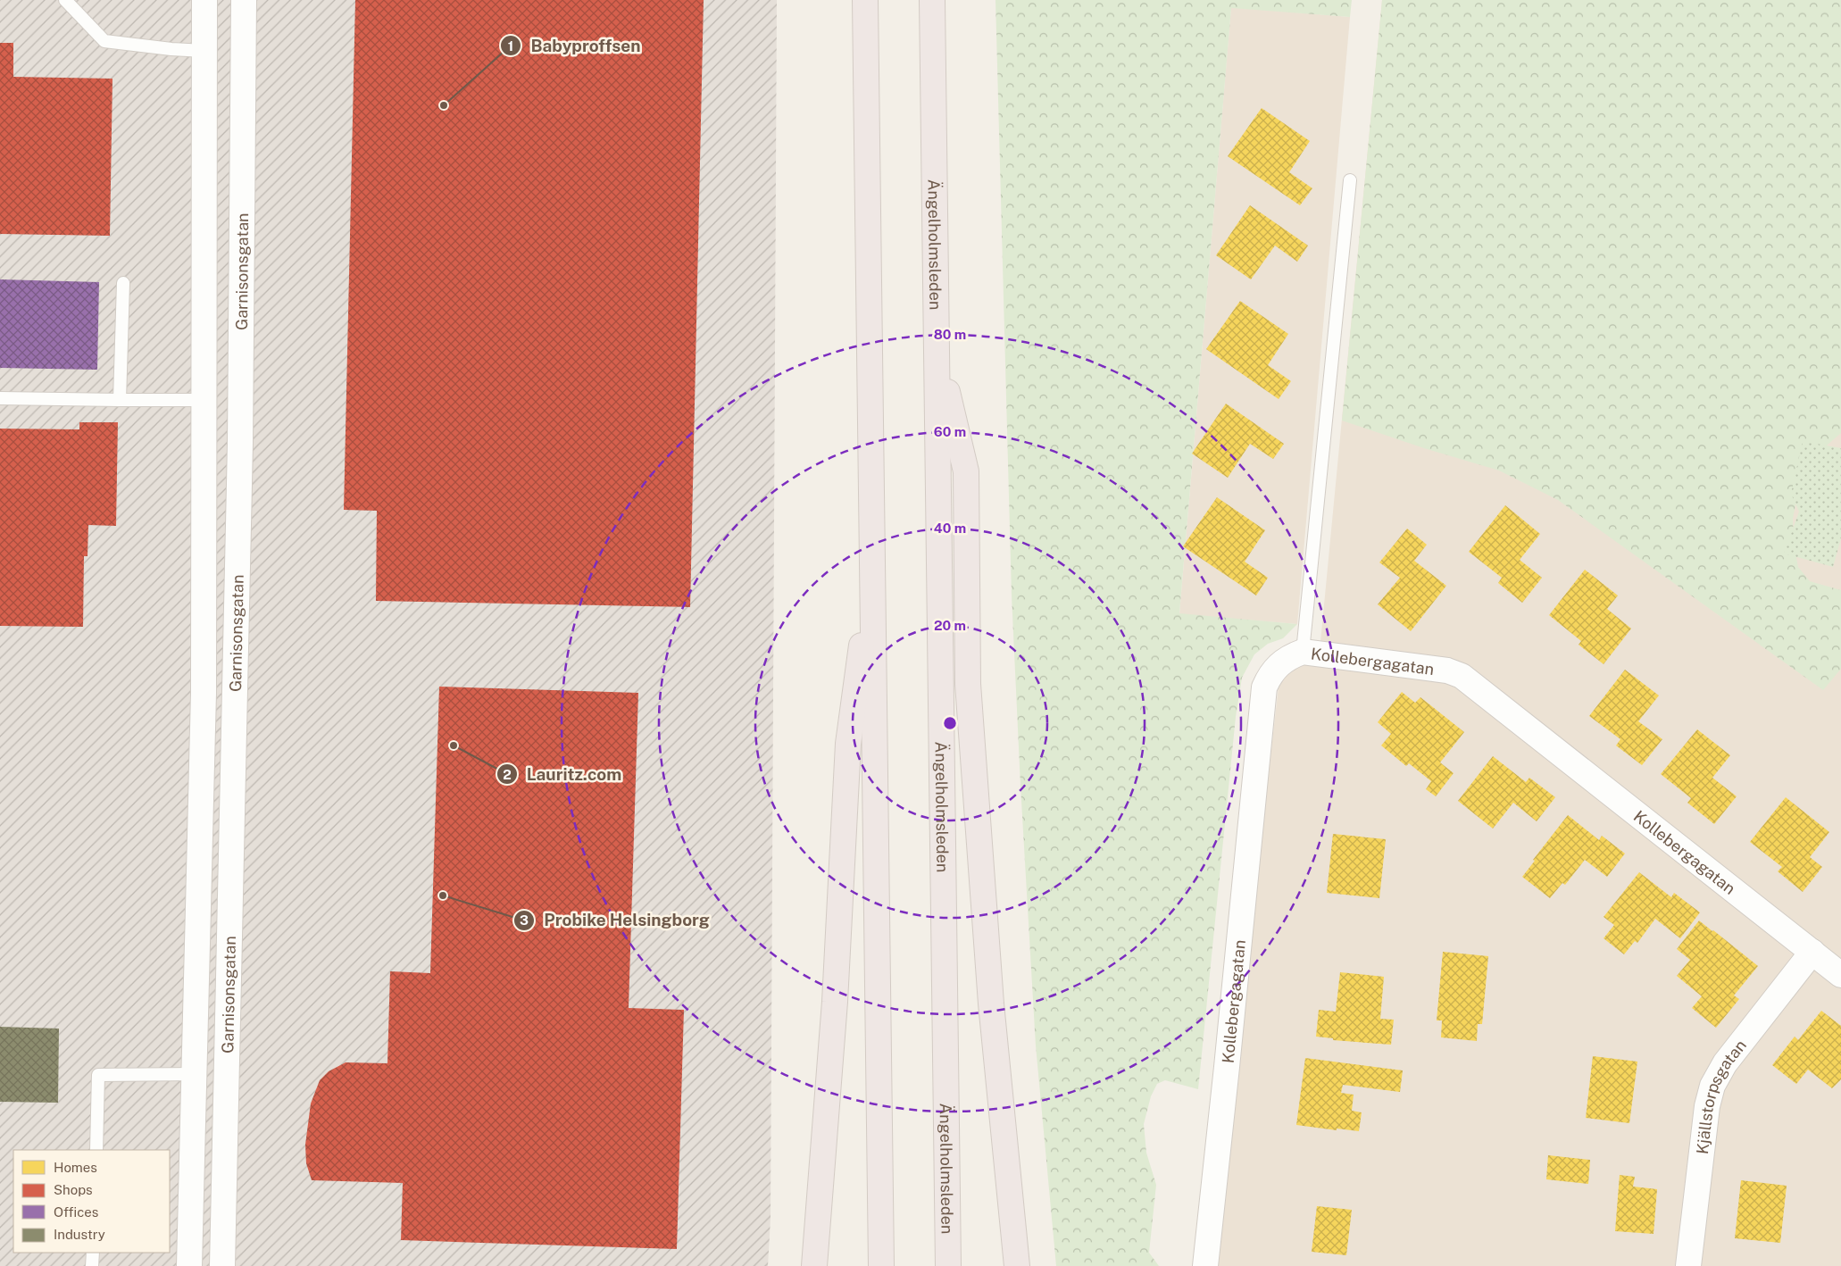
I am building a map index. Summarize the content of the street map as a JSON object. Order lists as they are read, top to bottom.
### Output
{
  "streets": {
    "highway": ["Ängelholmsleden"],
    "street": ["Garnisonsgatan", "Kollebergagatan", "Kjällstorpsgatan"]
  },
  "crossings": [
    ["Kollebergagatan", "Kjällstorpsgatan"]
  ],
  "places": ["Babyproffsen", "Lauritz.com", "Probike Helsingborg"],
  "legend": [
    "Homes",
    "Shops",
    "Offices",
    "Industry"
  ],
  "rings": [
    "80 m",
    "60 m",
    "40 m",
    "20 m"
  ]
}
